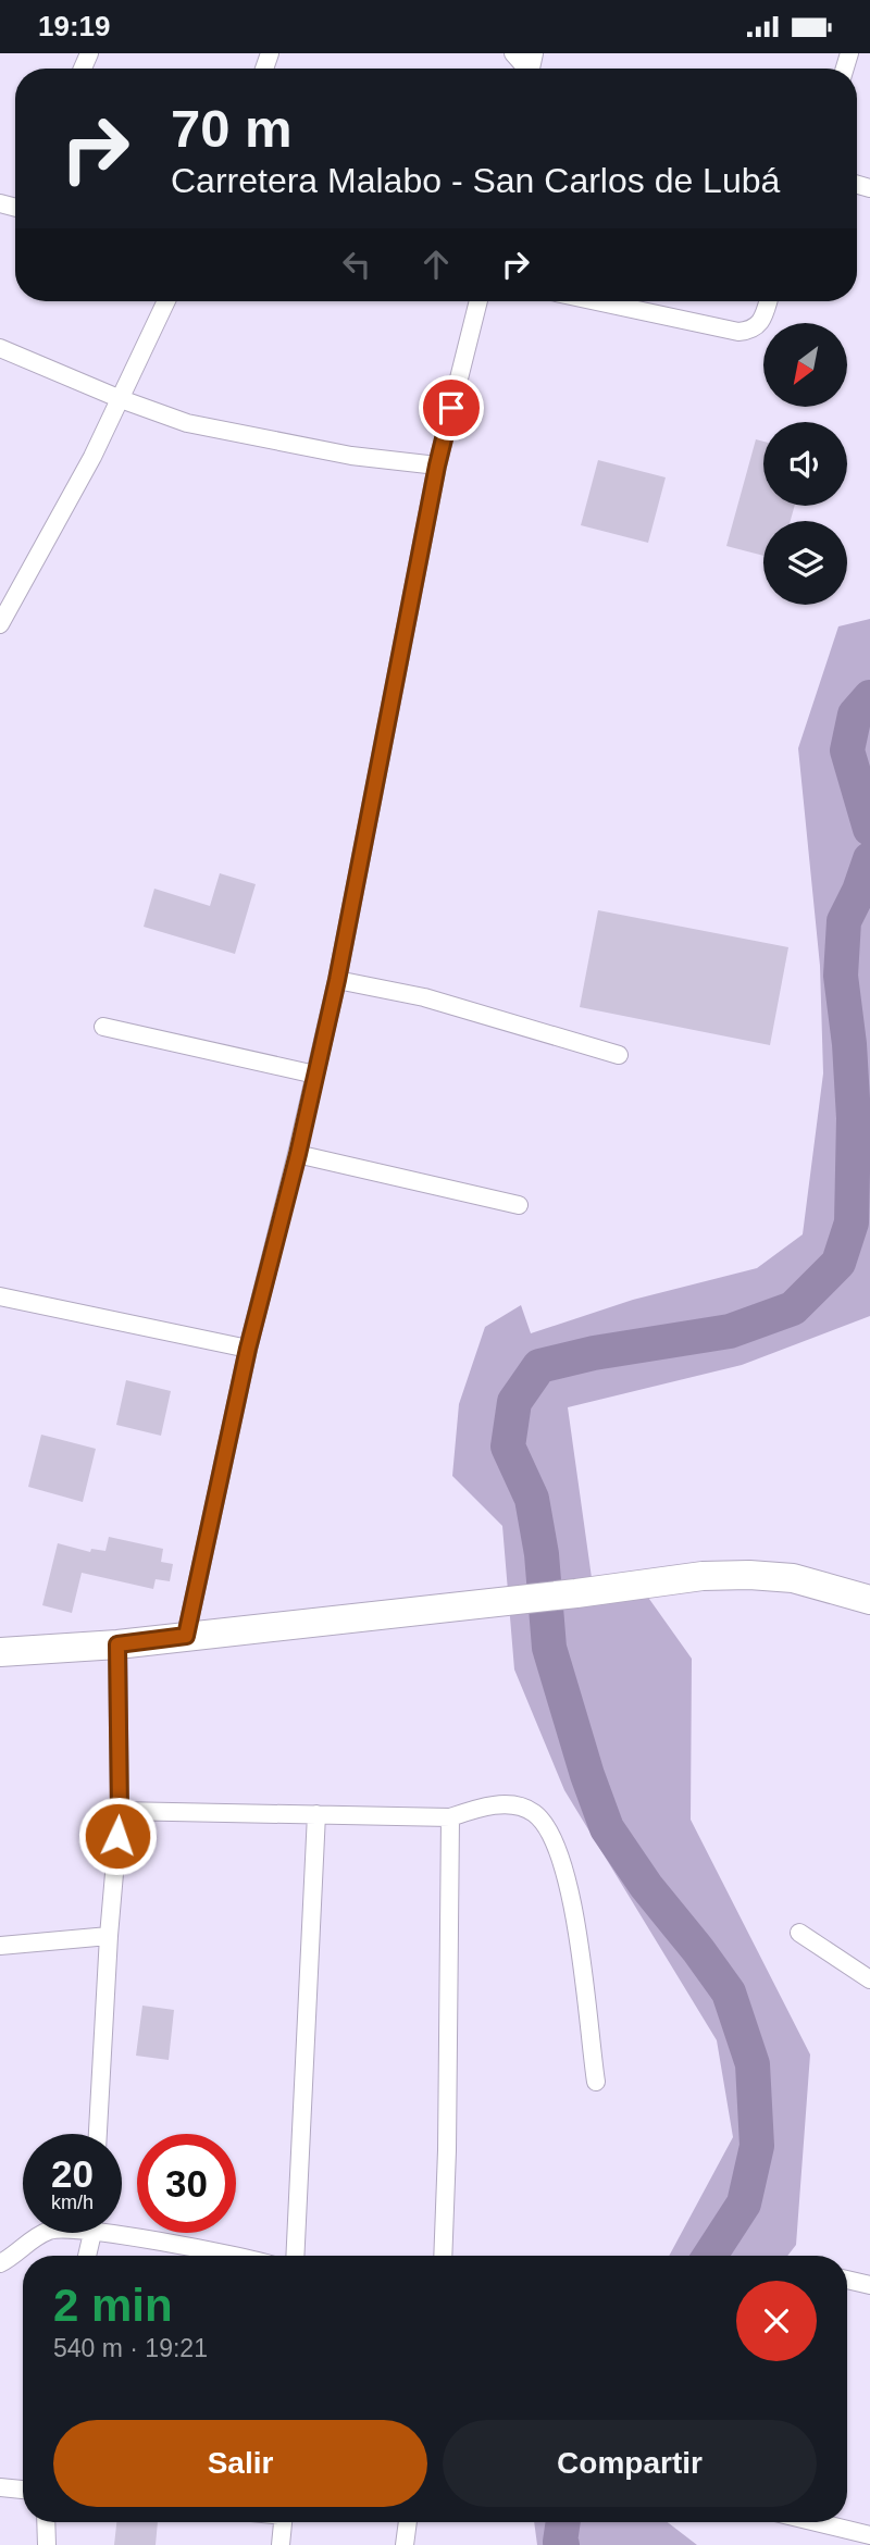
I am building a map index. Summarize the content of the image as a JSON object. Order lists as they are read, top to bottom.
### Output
{
  "north": "bottom left",
  "page": {
    "status": "19:19",
    "turn": ["70 m", "Carretera Malabo - San Carlos de Lubá"],
    "speed": "20 km/h",
    "limit": "30",
    "heading": ["2 min", "540 m · 19:21"],
    "buttons": ["Salir", "Compartir"]
  }
}
